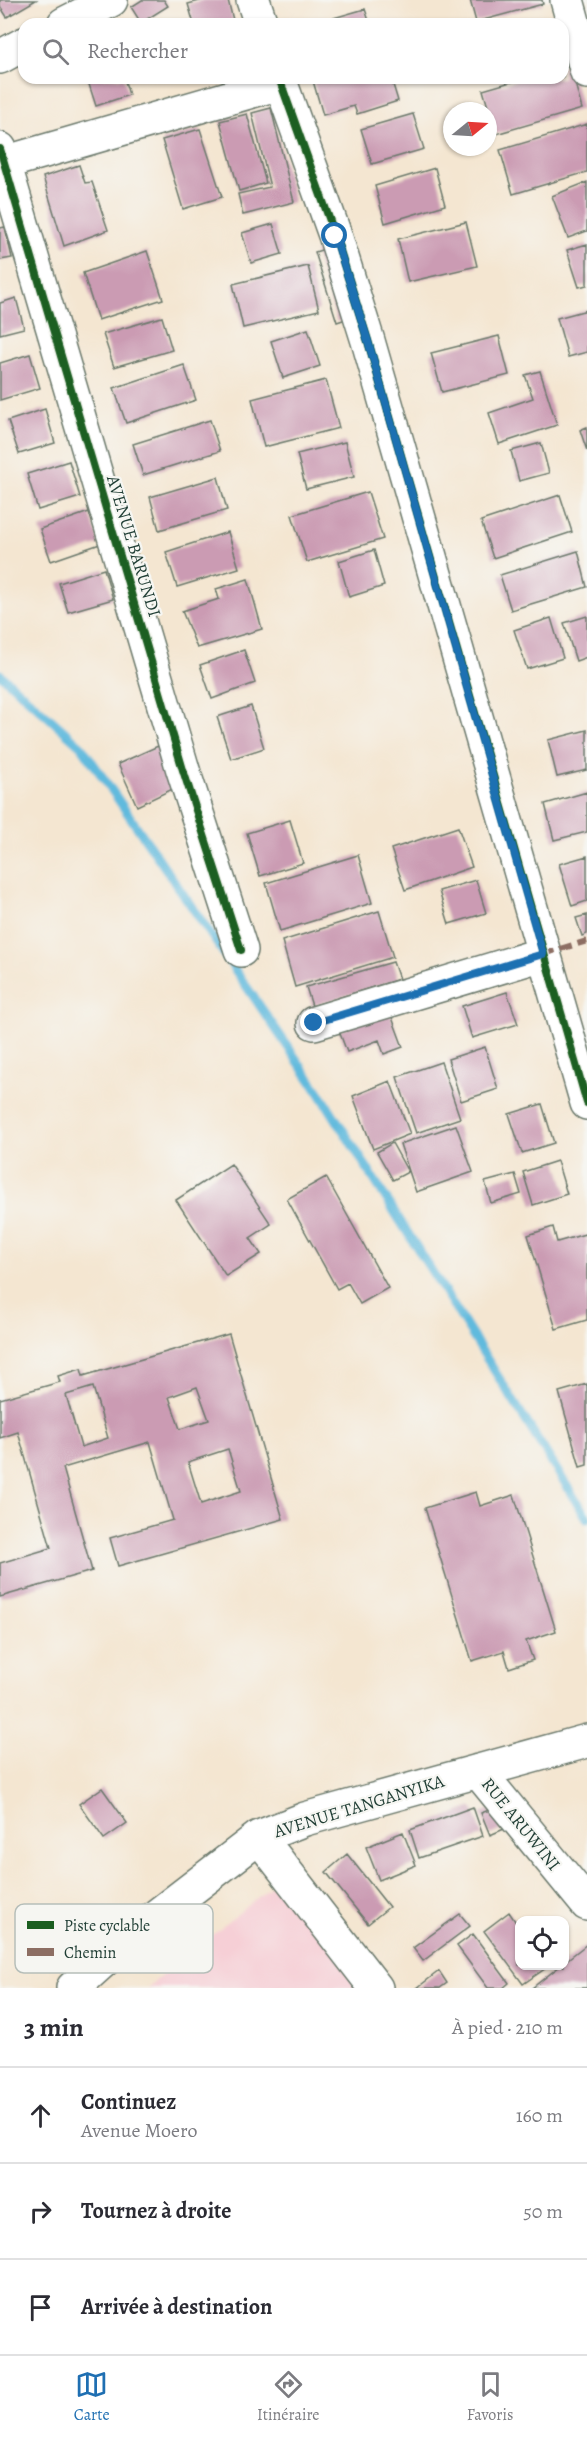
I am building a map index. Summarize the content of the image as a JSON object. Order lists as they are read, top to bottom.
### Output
{
  "streets": {
    "street": ["AVENUE BARUNDI", "AVENUE TANGANYIKA", "RUE ARUWINI"]
  },
  "crossings": [
    ["AVENUE TANGANYIKA", "RUE ARUWINI"]
  ],
  "legend": ["Piste cyclable", "Chemin"],
  "north": "right",
  "page": {
    "search": "Rechercher",
    "heading": ["3 min", "À pied · 210 m"],
    "list": [
      ["Continuez", "Avenue Moero", "160 m"],
      ["Tournez à droite", "50 m"],
      "Arrivée à destination"
    ],
    "nav": ["Carte", "Itinéraire", "Favoris"]
  }
}
